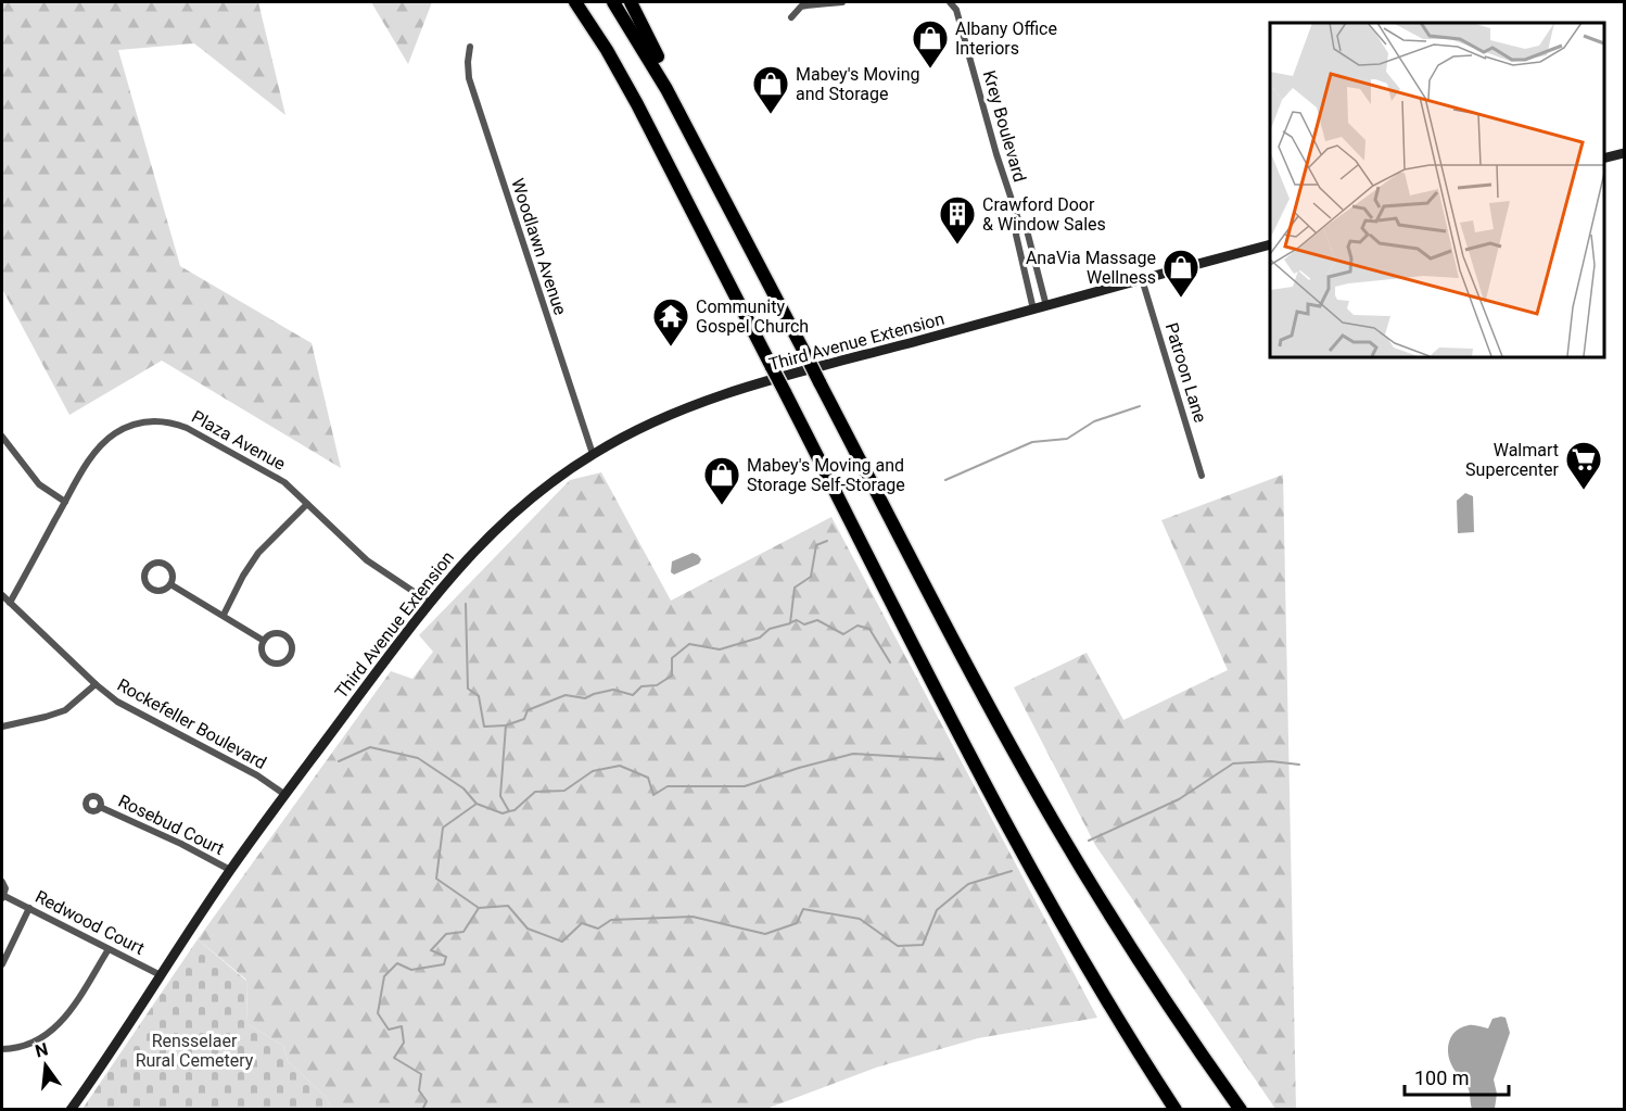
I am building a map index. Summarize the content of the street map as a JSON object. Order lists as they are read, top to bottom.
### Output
{
  "streets": {
    "street": [
      "Krey Boulevard",
      "Woodlawn Avenue",
      "Third Avenue Extension",
      "Patroon Lane",
      "Plaza Avenue",
      "Rockefeller Boulevard",
      "Rosebud Court",
      "Redwood Court"
    ]
  },
  "crossings": [
    ["Krey Boulevard", "Third Avenue Extension"],
    ["Woodlawn Avenue", "Third Avenue Extension"],
    ["Third Avenue Extension", "Patroon Lane"],
    ["Third Avenue Extension", "Plaza Avenue"],
    ["Third Avenue Extension", "Rockefeller Boulevard"],
    ["Third Avenue Extension", "Rosebud Court"],
    ["Third Avenue Extension", "Redwood Court"],
    ["Plaza Avenue", "Rockefeller Boulevard"]
  ],
  "parks": ["Rensselaer Rural Cemetery"],
  "places": {
    "shop": [
      "Albany Office Interiors",
      "Mabey's Moving and Storage",
      "AnaVia Massage Wellness",
      "Mabey's Moving and Storage Self-Storage"
    ],
    "building": ["Crawford Door & Window Sales"],
    "temple": ["Community Gospel Church"],
    "supermarket": ["Walmart Supercenter"]
  },
  "scale_bar": "100 m",
  "north": "top"
}
